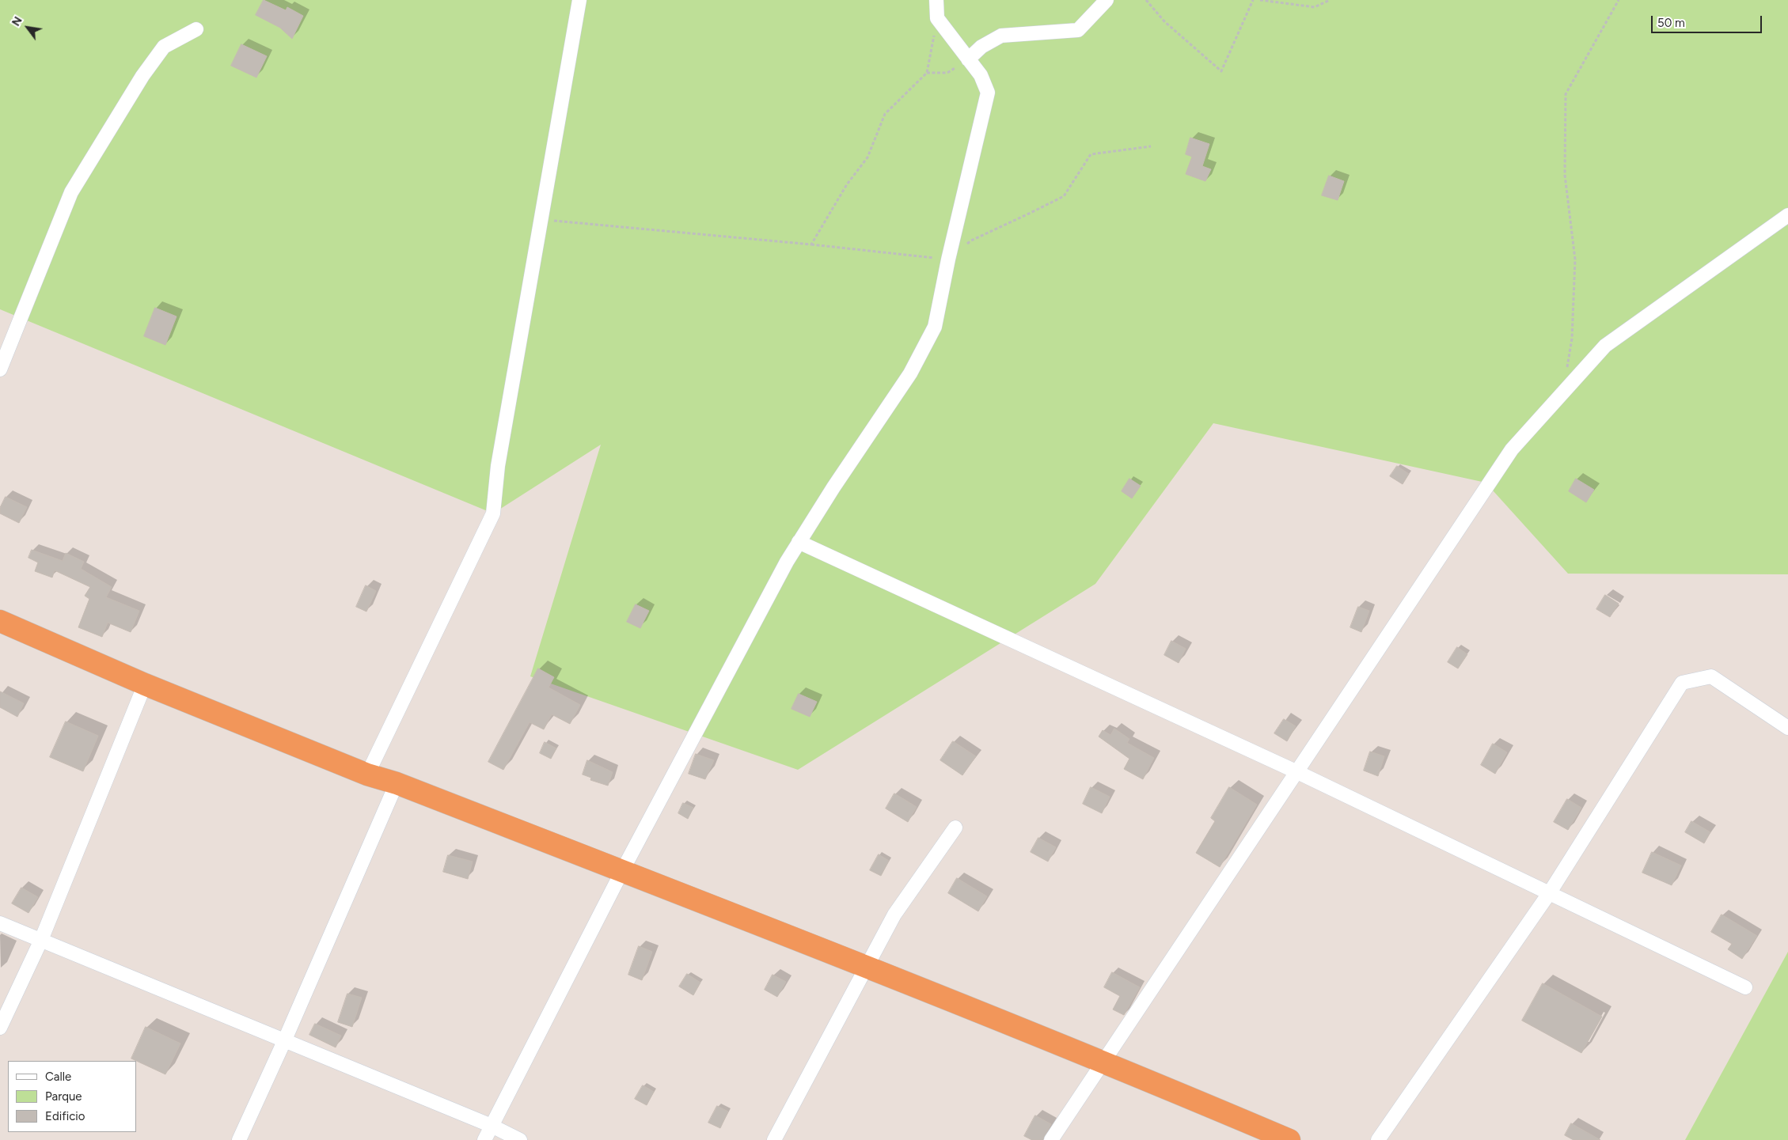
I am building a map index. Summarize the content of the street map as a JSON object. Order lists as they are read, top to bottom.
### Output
{
  "legend": ["Calle", "Parque", "Edificio"],
  "scale_bar": "50 m",
  "north": "top left"
}
